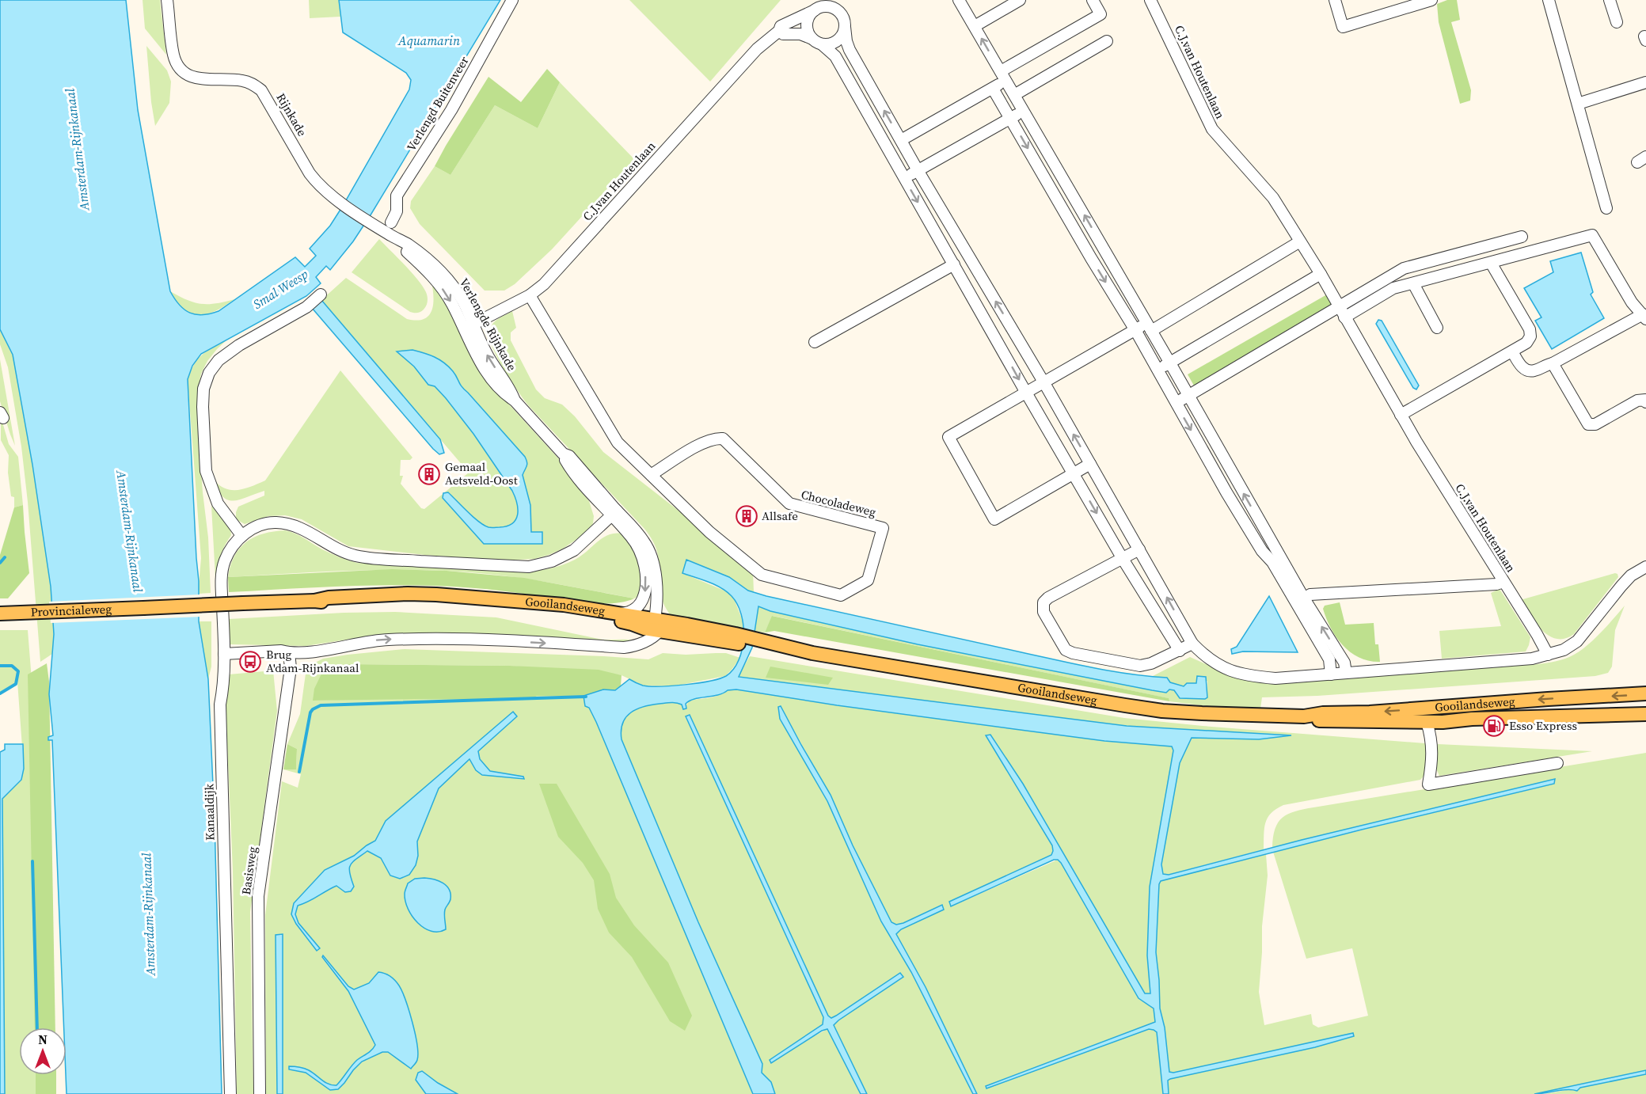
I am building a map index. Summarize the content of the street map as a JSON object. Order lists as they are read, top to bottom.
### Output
{
  "streets": {
    "main road": ["Gooilandseweg", "Provincialeweg"],
    "street": [
      "C.J.van Houtenlaan",
      "Verlengd Buitenveer",
      "Rijnkade",
      "Verlengde Rijnkade",
      "Chocoladeweg",
      "Kanaaldijk",
      "Basisweg"
    ]
  },
  "crossings": [
    ["C.J.van Houtenlaan", "Verlengde Rijnkade"],
    ["C.J.van Houtenlaan", "Chocoladeweg"],
    ["Rijnkade", "Verlengde Rijnkade"],
    ["Verlengde Rijnkade", "Gooilandseweg"],
    ["Gooilandseweg", "Provincialeweg"]
  ],
  "water": ["Aquamarin", "Amsterdam-Rijnkanaal", "Smal Weesp"],
  "places": {
    "building": ["Gemaal Aetsveld-Oost", "Allsafe"],
    "bus stop": ["Brug A'dam-Rijnkanaal"],
    "fuel station": ["Esso Express"]
  },
  "north": "top"
}
